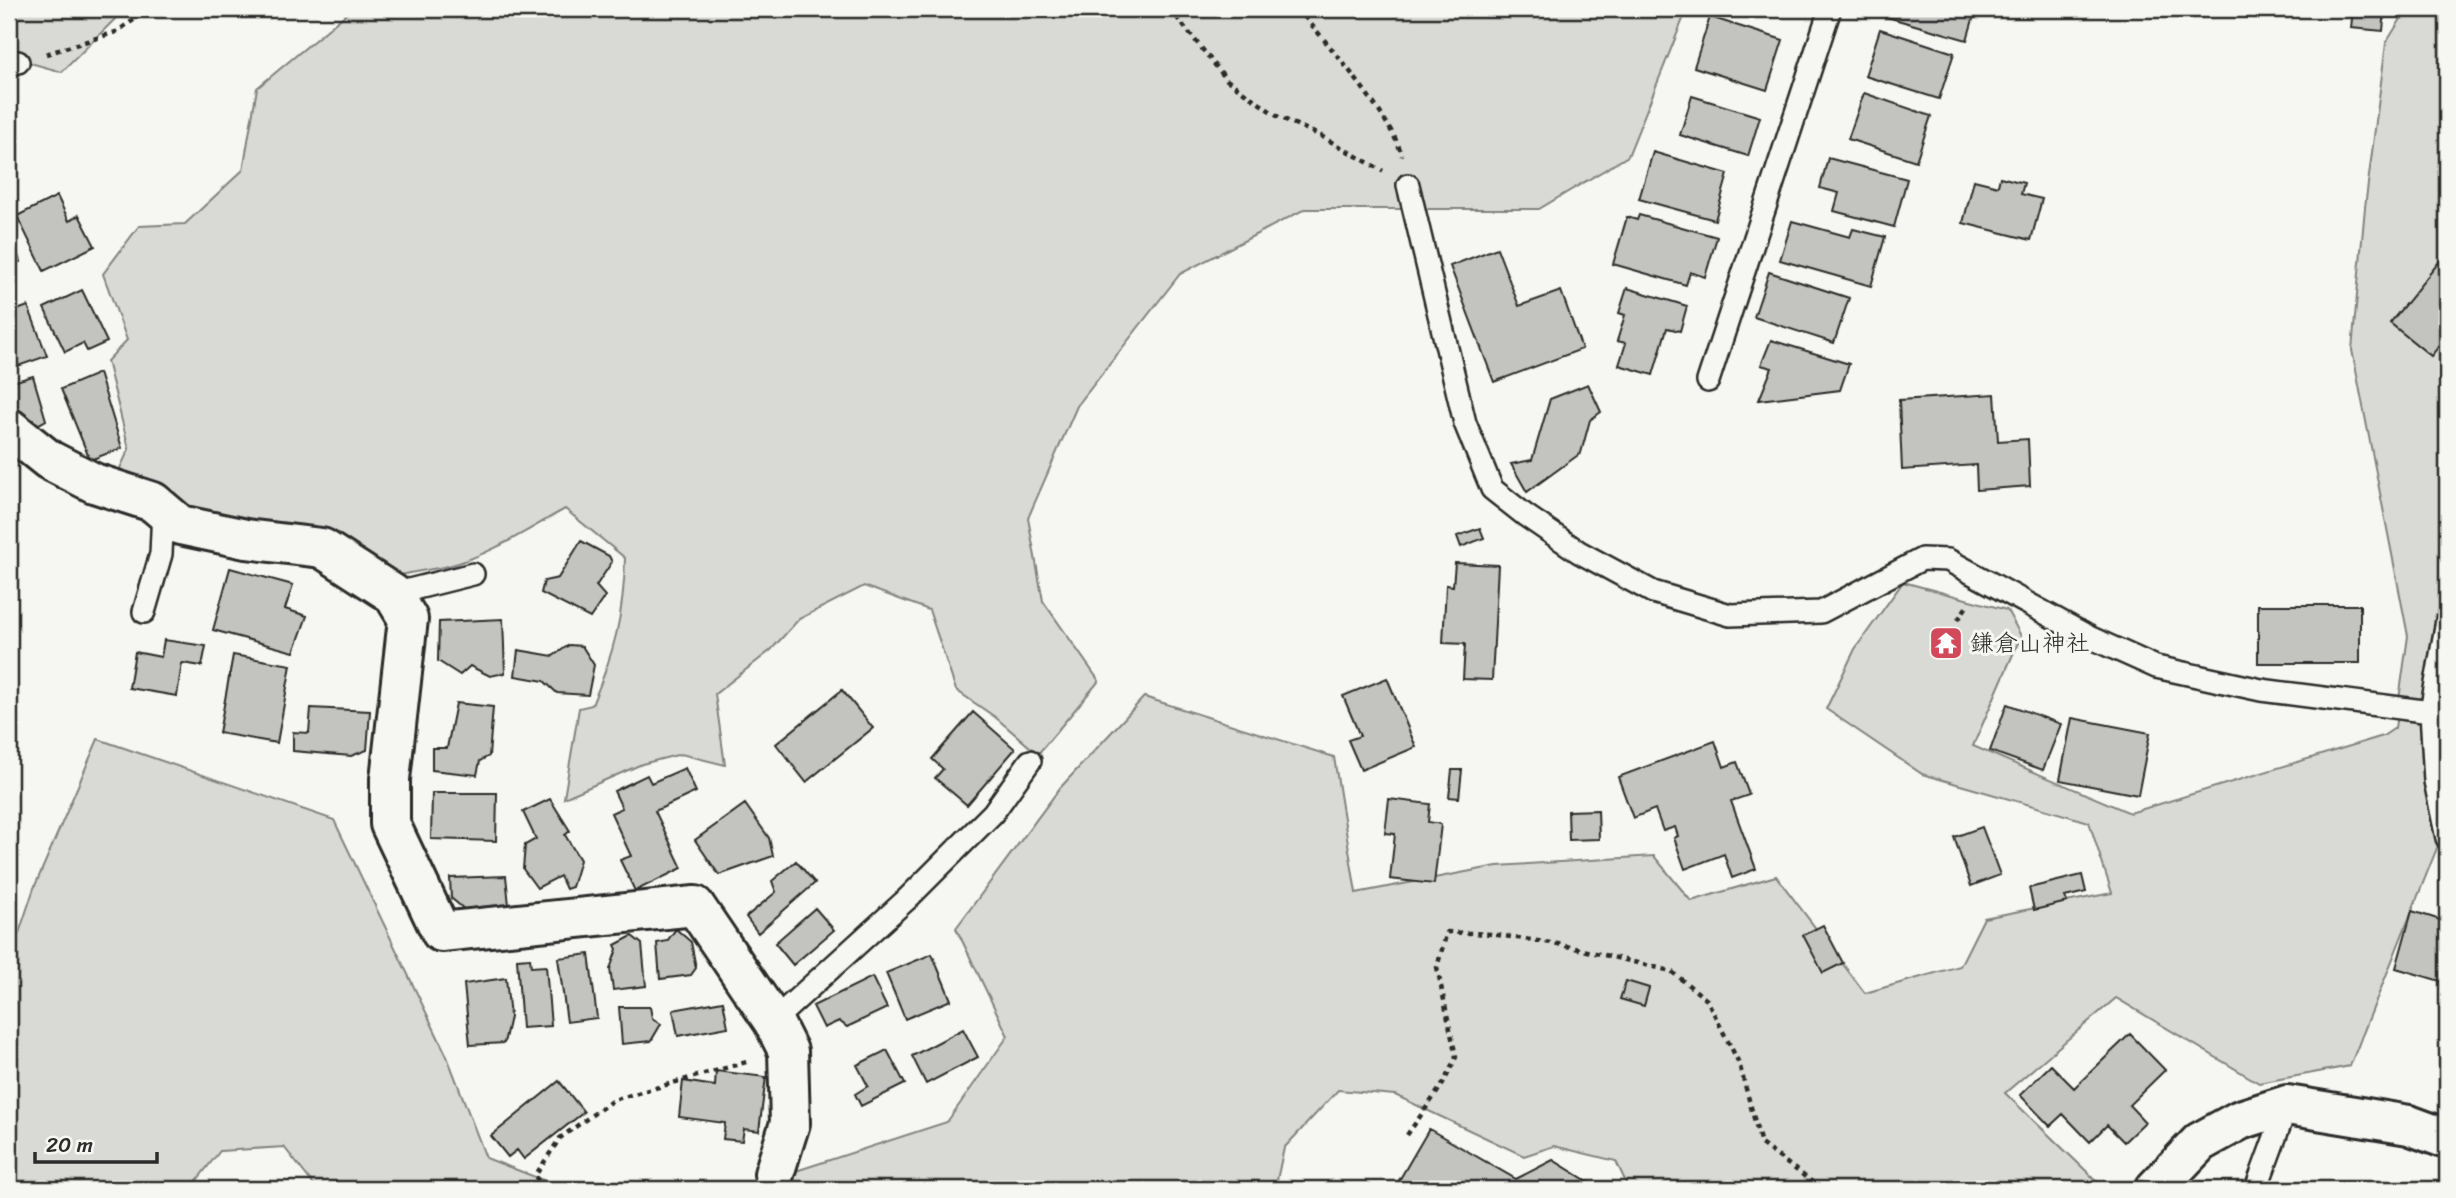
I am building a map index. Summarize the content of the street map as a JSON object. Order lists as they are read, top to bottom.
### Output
{
  "places": {
    "temple": ["鎌倉山神社"]
  },
  "scale_bar": "20 m"
}
